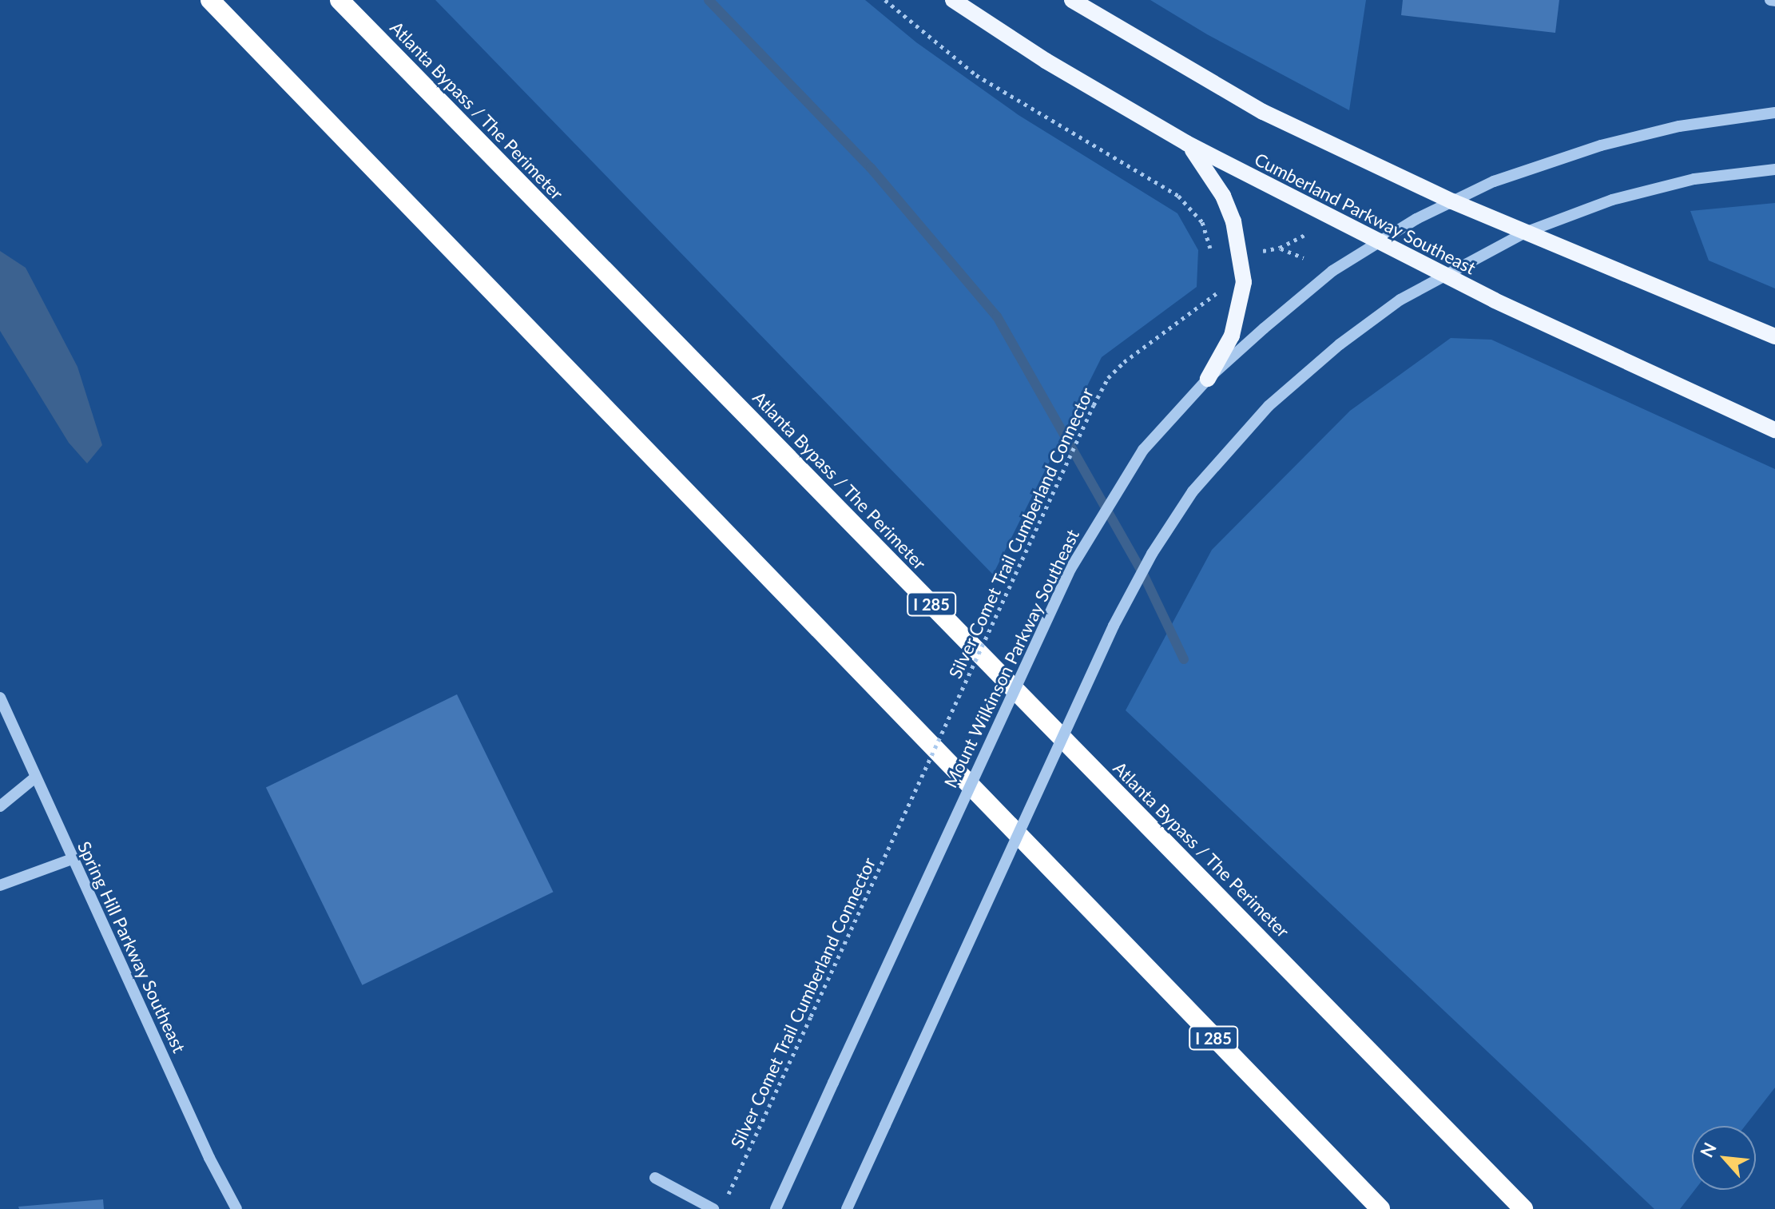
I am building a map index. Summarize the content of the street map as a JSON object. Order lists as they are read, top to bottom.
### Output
{
  "streets": {
    "highway": ["Atlanta Bypass / The Perimeter", "I 285"],
    "main road": ["Cumberland Parkway Southeast"],
    "street": ["Mount Wilkinson Parkway Southeast", "Spring Hill Parkway Southeast"],
    "path": ["Silver Comet Trail Cumberland Connector"]
  },
  "crossings": [
    ["Cumberland Parkway Southeast", "Mount Wilkinson Parkway Southeast"]
  ],
  "north": "top left"
}
